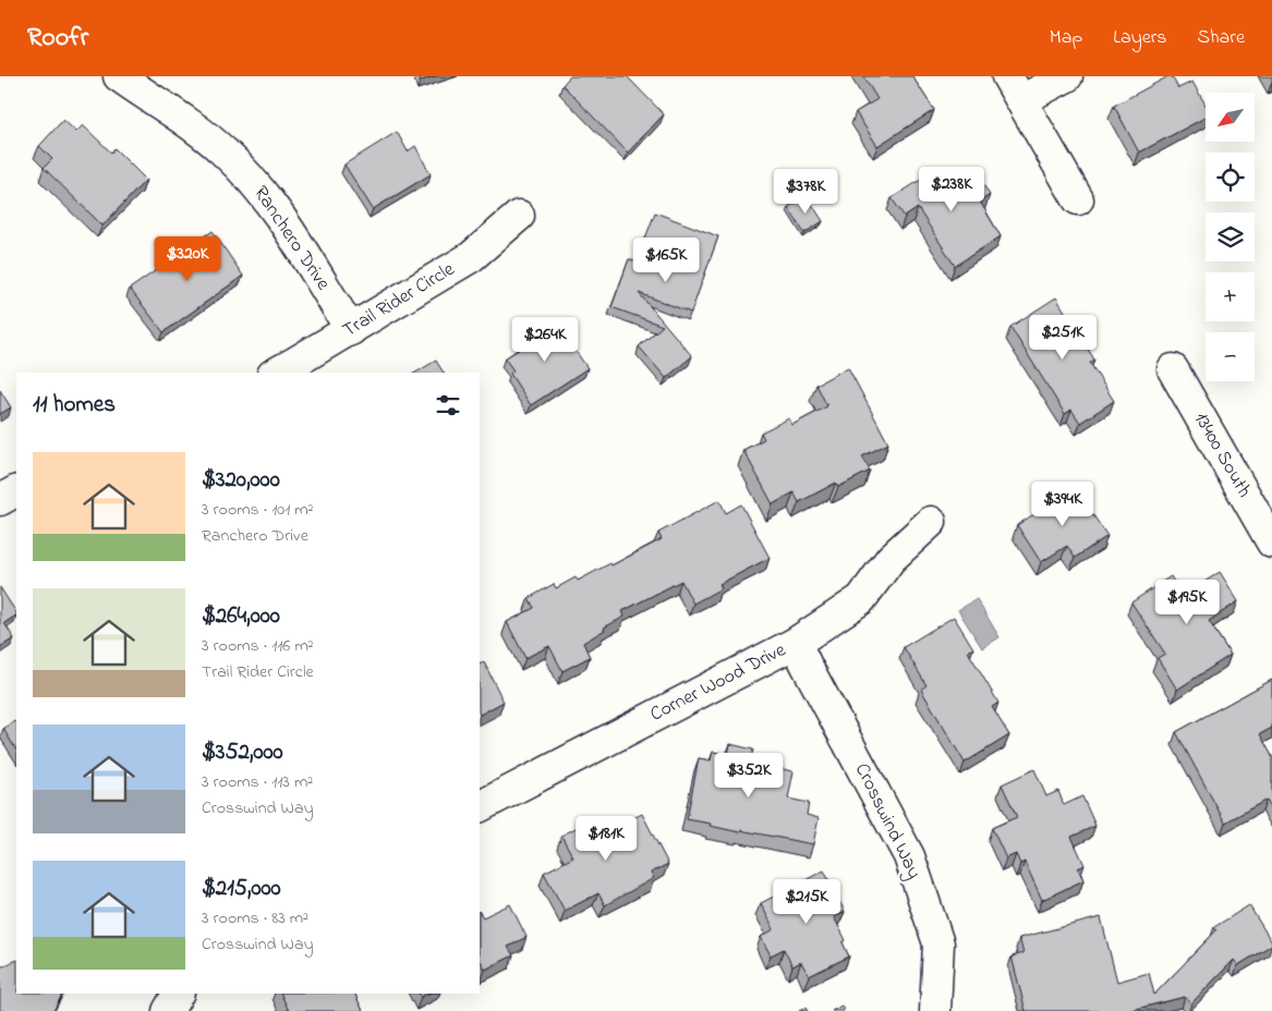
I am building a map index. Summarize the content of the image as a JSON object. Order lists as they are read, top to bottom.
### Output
{
  "streets": {
    "street": [
      "Ranchero Drive",
      "Trail Rider Circle",
      "13400 South",
      "Corner Wood Drive",
      "Crosswind Way"
    ]
  },
  "crossings": [
    ["Ranchero Drive", "Trail Rider Circle"],
    ["Corner Wood Drive", "Crosswind Way"]
  ],
  "north": "bottom left",
  "page": {
    "header": "Roofr",
    "nav": ["Map", "Layers", "Share"],
    "map_buttons": ["+", "−"],
    "price": [
      "$238K",
      "$378K",
      "$320K",
      "$165K",
      "$251K",
      "$264K",
      "$394K",
      "$195K",
      "$352K",
      "$181K",
      "$215K"
    ],
    "heading": "11 homes",
    "list": [
      {
        "name": "$320,000",
        "note": "3 rooms · 101 m² · Ranchero Drive"
      },
      {
        "name": "$264,000",
        "note": "3 rooms · 116 m² · Trail Rider Circle"
      },
      {
        "name": "$352,000",
        "note": "3 rooms · 113 m² · Crosswind Way"
      },
      {
        "name": "$215,000",
        "note": "3 rooms · 83 m² · Crosswind Way"
      }
    ]
  }
}
